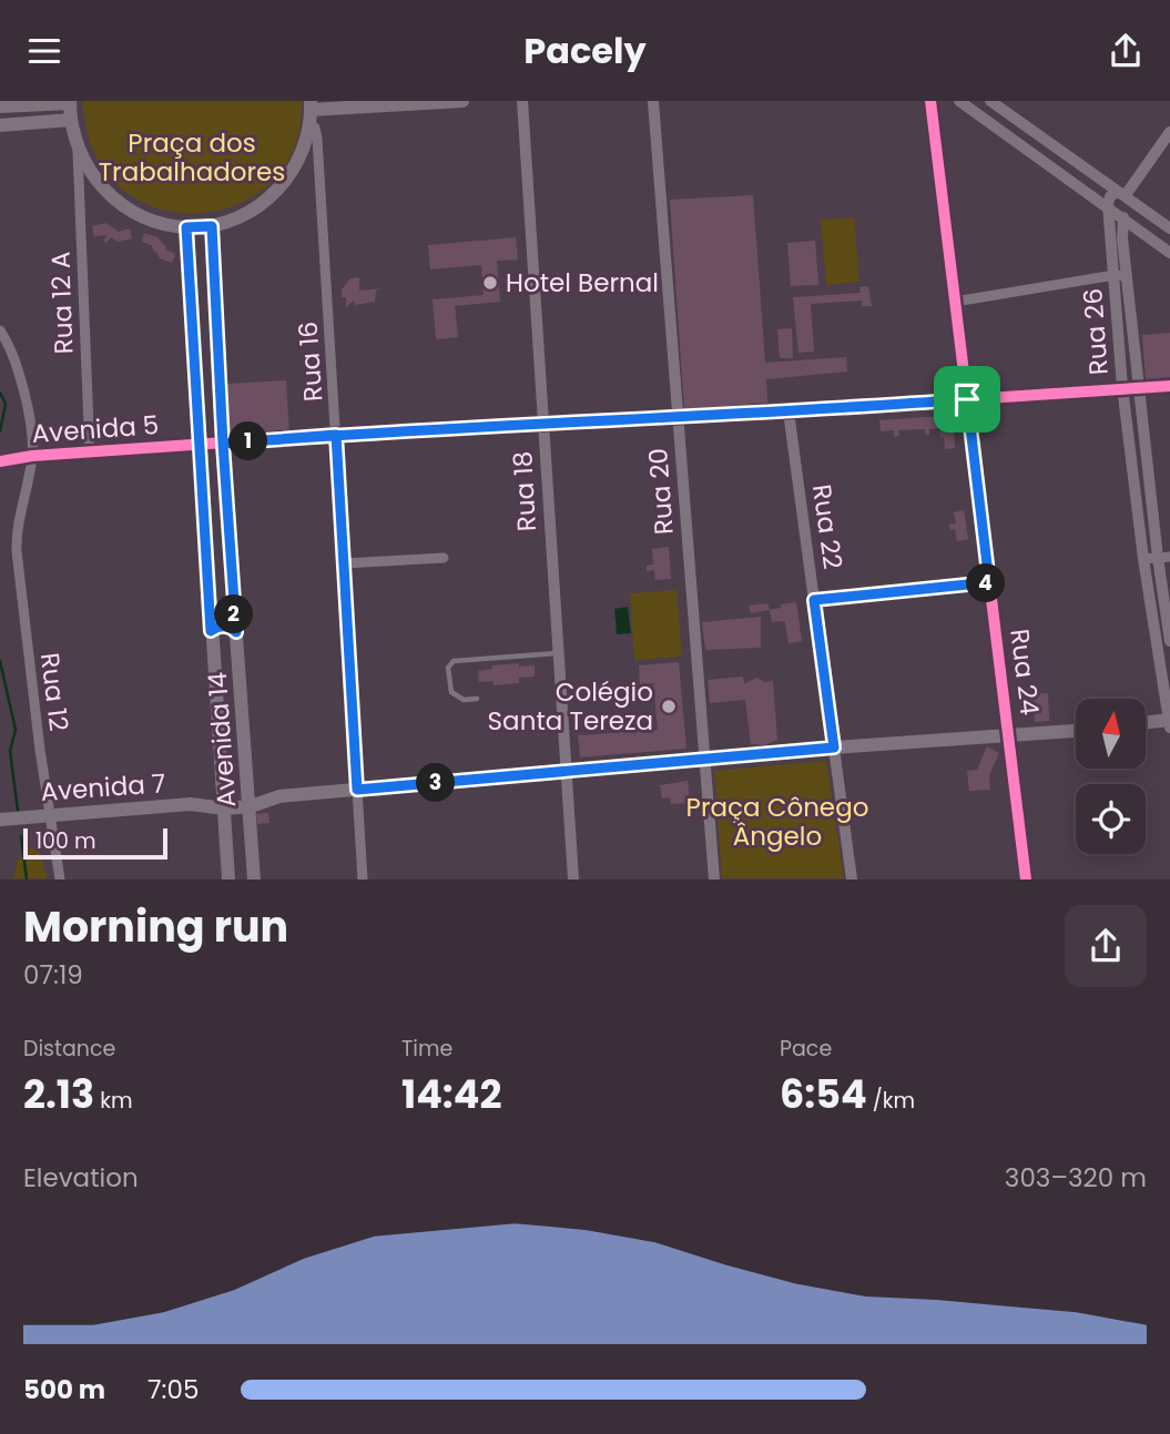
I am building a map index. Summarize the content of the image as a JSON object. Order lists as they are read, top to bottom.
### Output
{
  "streets": {
    "main road": ["Avenida 14", "Avenida 7"],
    "street": [
      "Rua 12 A",
      "Rua 26",
      "Rua 16",
      "Avenida 5",
      "Rua 18",
      "Rua 20",
      "Rua 22",
      "Rua 24",
      "Rua 12"
    ]
  },
  "crossings": [
    ["Rua 12 A", "Avenida 5"],
    ["Rua 26", "Avenida 5"],
    ["Rua 16", "Avenida 5"],
    ["Rua 16", "Avenida 7"],
    ["Avenida 5", "Rua 18"],
    ["Avenida 5", "Rua 20"],
    ["Avenida 5", "Rua 22"],
    ["Avenida 5", "Rua 24"],
    ["Avenida 5", "Rua 12"],
    ["Avenida 5", "Avenida 14"],
    ["Rua 18", "Avenida 7"],
    ["Rua 20", "Avenida 7"],
    ["Rua 22", "Avenida 7"],
    ["Rua 24", "Avenida 7"],
    ["Rua 12", "Avenida 7"],
    ["Avenida 14", "Avenida 7"]
  ],
  "parks": ["Praça dos Trabalhadores", "Praça Cônego Ângelo"],
  "places": ["Hotel Bernal", "Colégio Santa Tereza"],
  "scale_bar": "100 m",
  "north": "top",
  "page": {
    "header": "Pacely",
    "pins": [
      "1",
      "4",
      "2",
      "3"
    ],
    "scale": "100 m",
    "heading": ["Morning run", "07:19"],
    "stats": [
      ["Distance", "2.13 km"],
      ["Time", "14:42"],
      ["Pace", "6:54 /km"]
    ],
    "chart": ["Elevation", "303–320 m"],
    "list": [
      {
        "name": "500 m",
        "note": "7:05"
      }
    ]
  }
}
